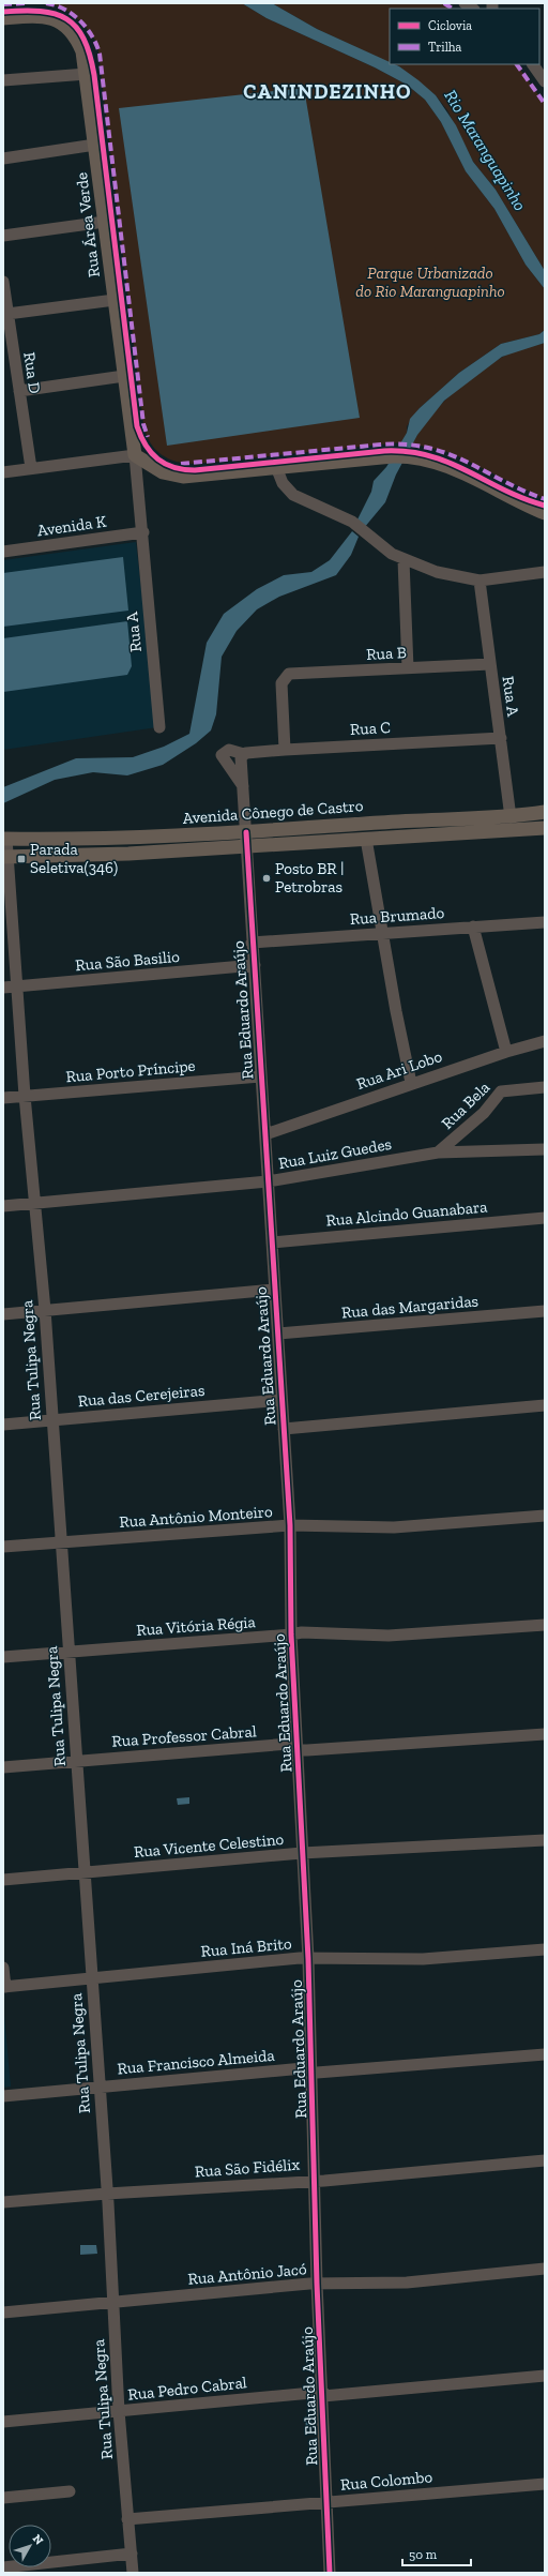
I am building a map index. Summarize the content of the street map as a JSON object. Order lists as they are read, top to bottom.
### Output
{
  "streets": {
    "main road": ["Rua Área Verde", "Avenida Cônego de Castro"],
    "street": [
      "Rua D",
      "Avenida K",
      "Rua A",
      "Rua B",
      "Rua C",
      "Rua Brumado",
      "Rua São Basilio",
      "Rua Eduardo Araújo",
      "Rua Ari Lobo",
      "Rua Porto Príncipe",
      "Rua Bela",
      "Rua Luiz Guedes",
      "Rua Alcindo Guanabara",
      "Rua das Margaridas",
      "Rua Tulipa Negra",
      "Rua das Cerejeiras",
      "Rua Antônio Monteiro",
      "Rua Vitória Régia",
      "Rua Professor Cabral",
      "Rua Vicente Celestino",
      "Rua Iná Brito",
      "Rua Francisco Almeida",
      "Rua São Fidélix",
      "Rua Antônio Jacó",
      "Rua Pedro Cabral",
      "Rua Colombo"
    ]
  },
  "crossings": [
    ["Rua Área Verde", "Avenida K"],
    ["Rua Área Verde", "Rua A"],
    ["Avenida K", "Rua A"],
    ["Rua A", "Rua B"],
    ["Rua A", "Rua C"],
    ["Rua A", "Avenida Cônego de Castro"],
    ["Rua B", "Rua C"],
    ["Rua C", "Rua Eduardo Araújo"],
    ["Avenida Cônego de Castro", "Rua Eduardo Araújo"],
    ["Avenida Cônego de Castro", "Rua Tulipa Negra"],
    ["Rua Brumado", "Rua Eduardo Araújo"],
    ["Rua São Basilio", "Rua Eduardo Araújo"],
    ["Rua São Basilio", "Rua Tulipa Negra"],
    ["Rua Eduardo Araújo", "Rua Ari Lobo"],
    ["Rua Eduardo Araújo", "Rua Porto Príncipe"],
    ["Rua Eduardo Araújo", "Rua Luiz Guedes"],
    ["Rua Eduardo Araújo", "Rua Alcindo Guanabara"],
    ["Rua Eduardo Araújo", "Rua das Margaridas"],
    ["Rua Eduardo Araújo", "Rua das Cerejeiras"],
    ["Rua Eduardo Araújo", "Rua Antônio Monteiro"],
    ["Rua Eduardo Araújo", "Rua Vitória Régia"],
    ["Rua Eduardo Araújo", "Rua Professor Cabral"],
    ["Rua Eduardo Araújo", "Rua Vicente Celestino"],
    ["Rua Eduardo Araújo", "Rua Iná Brito"],
    ["Rua Eduardo Araújo", "Rua Francisco Almeida"],
    ["Rua Eduardo Araújo", "Rua São Fidélix"],
    ["Rua Eduardo Araújo", "Rua Antônio Jacó"],
    ["Rua Eduardo Araújo", "Rua Pedro Cabral"],
    ["Rua Eduardo Araújo", "Rua Colombo"],
    ["Rua Porto Príncipe", "Rua Tulipa Negra"],
    ["Rua Bela", "Rua Luiz Guedes"],
    ["Rua Luiz Guedes", "Rua Tulipa Negra"],
    ["Rua Tulipa Negra", "Rua das Cerejeiras"],
    ["Rua Tulipa Negra", "Rua Antônio Monteiro"],
    ["Rua Tulipa Negra", "Rua Vitória Régia"],
    ["Rua Tulipa Negra", "Rua Professor Cabral"],
    ["Rua Tulipa Negra", "Rua Vicente Celestino"],
    ["Rua Tulipa Negra", "Rua Iná Brito"],
    ["Rua Tulipa Negra", "Rua Francisco Almeida"],
    ["Rua Tulipa Negra", "Rua São Fidélix"],
    ["Rua Tulipa Negra", "Rua Antônio Jacó"],
    ["Rua Tulipa Negra", "Rua Pedro Cabral"],
    ["Rua Tulipa Negra", "Rua Colombo"]
  ],
  "districts": ["CANINDEZINHO"],
  "water": ["Rio Maranguapinho"],
  "parks": ["Parque Urbanizado do Rio Maranguapinho"],
  "places": {
    "transit": ["Parada Seletiva(346)"],
    "other": ["Posto BR | Petrobras"]
  },
  "legend": ["Ciclovia", "Trilha"],
  "scale_bar": "50 m",
  "north": "top right"
}
